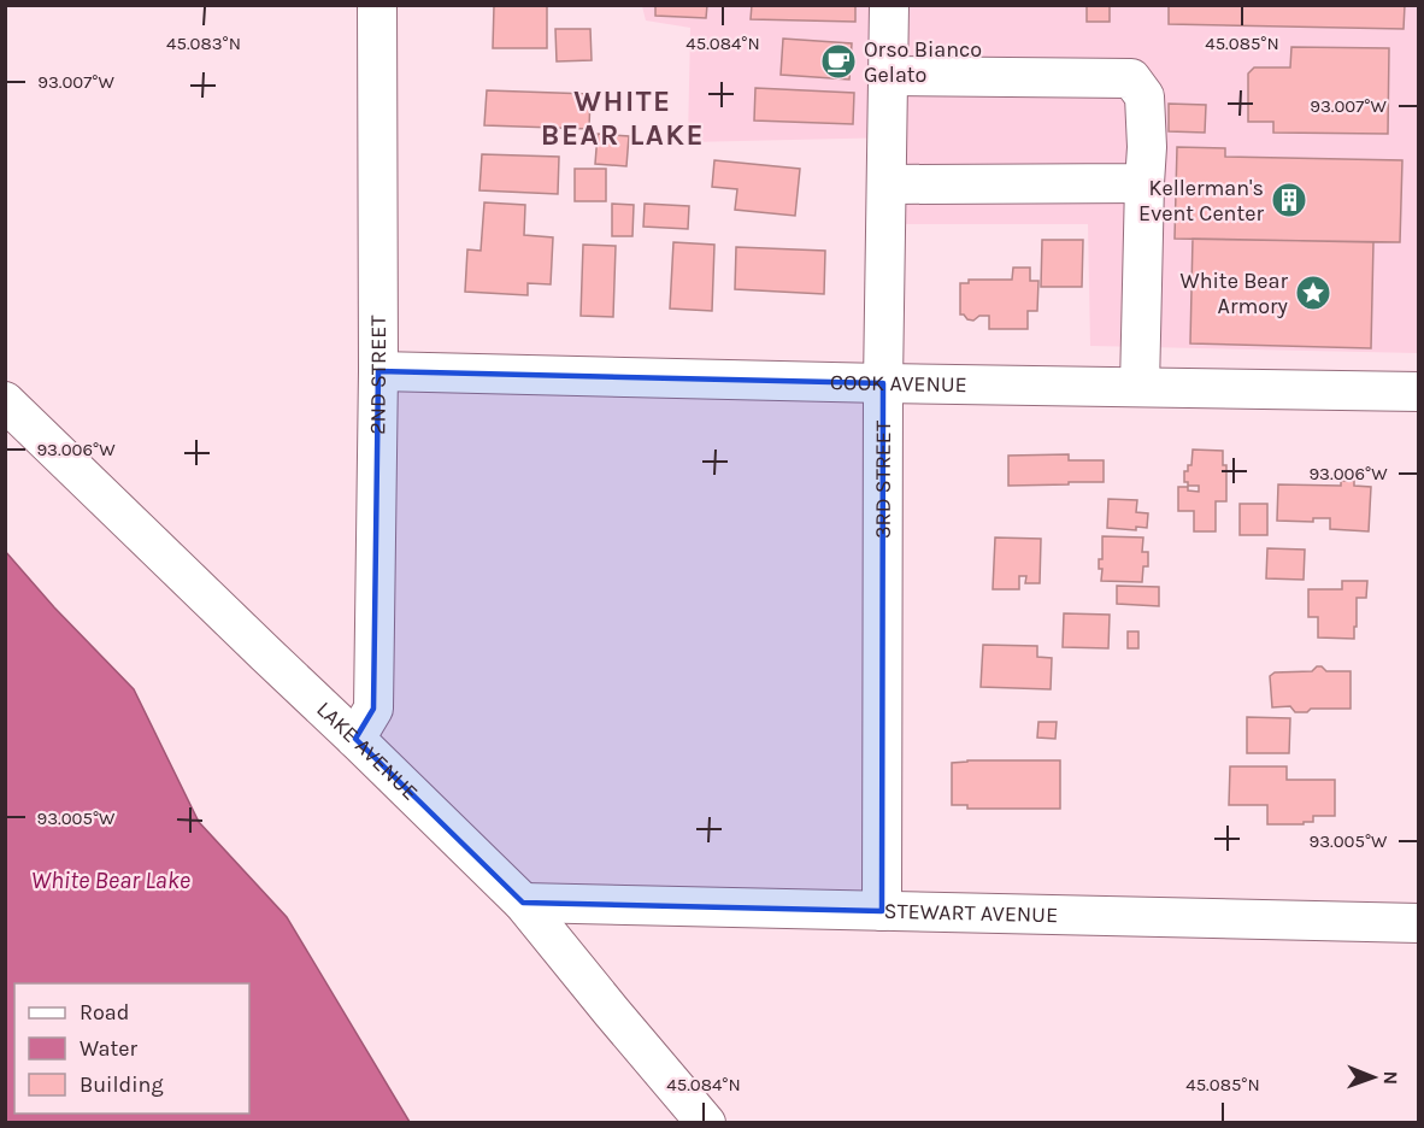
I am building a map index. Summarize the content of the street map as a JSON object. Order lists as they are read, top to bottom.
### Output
{
  "streets": {
    "street": [
      "2ND STREET",
      "COOK AVENUE",
      "3RD STREET",
      "LAKE AVENUE",
      "STEWART AVENUE"
    ]
  },
  "crossings": [
    ["2ND STREET", "COOK AVENUE"],
    ["2ND STREET", "LAKE AVENUE"],
    ["COOK AVENUE", "3RD STREET"],
    ["3RD STREET", "STEWART AVENUE"],
    ["LAKE AVENUE", "STEWART AVENUE"]
  ],
  "districts": ["WHITE BEAR LAKE"],
  "water": ["White Bear Lake"],
  "places": {
    "cafe": ["Orso Bianco Gelato"],
    "building": ["Kellerman's Event Center"],
    "place": ["White Bear Armory"]
  },
  "legend": ["Road", "Water", "Building"],
  "north": "right",
  "coordinates": [
    "45.083°N",
    "45.084°N",
    "45.085°N",
    "93.007°W",
    "93.006°W",
    "93.005°W"
  ]
}
